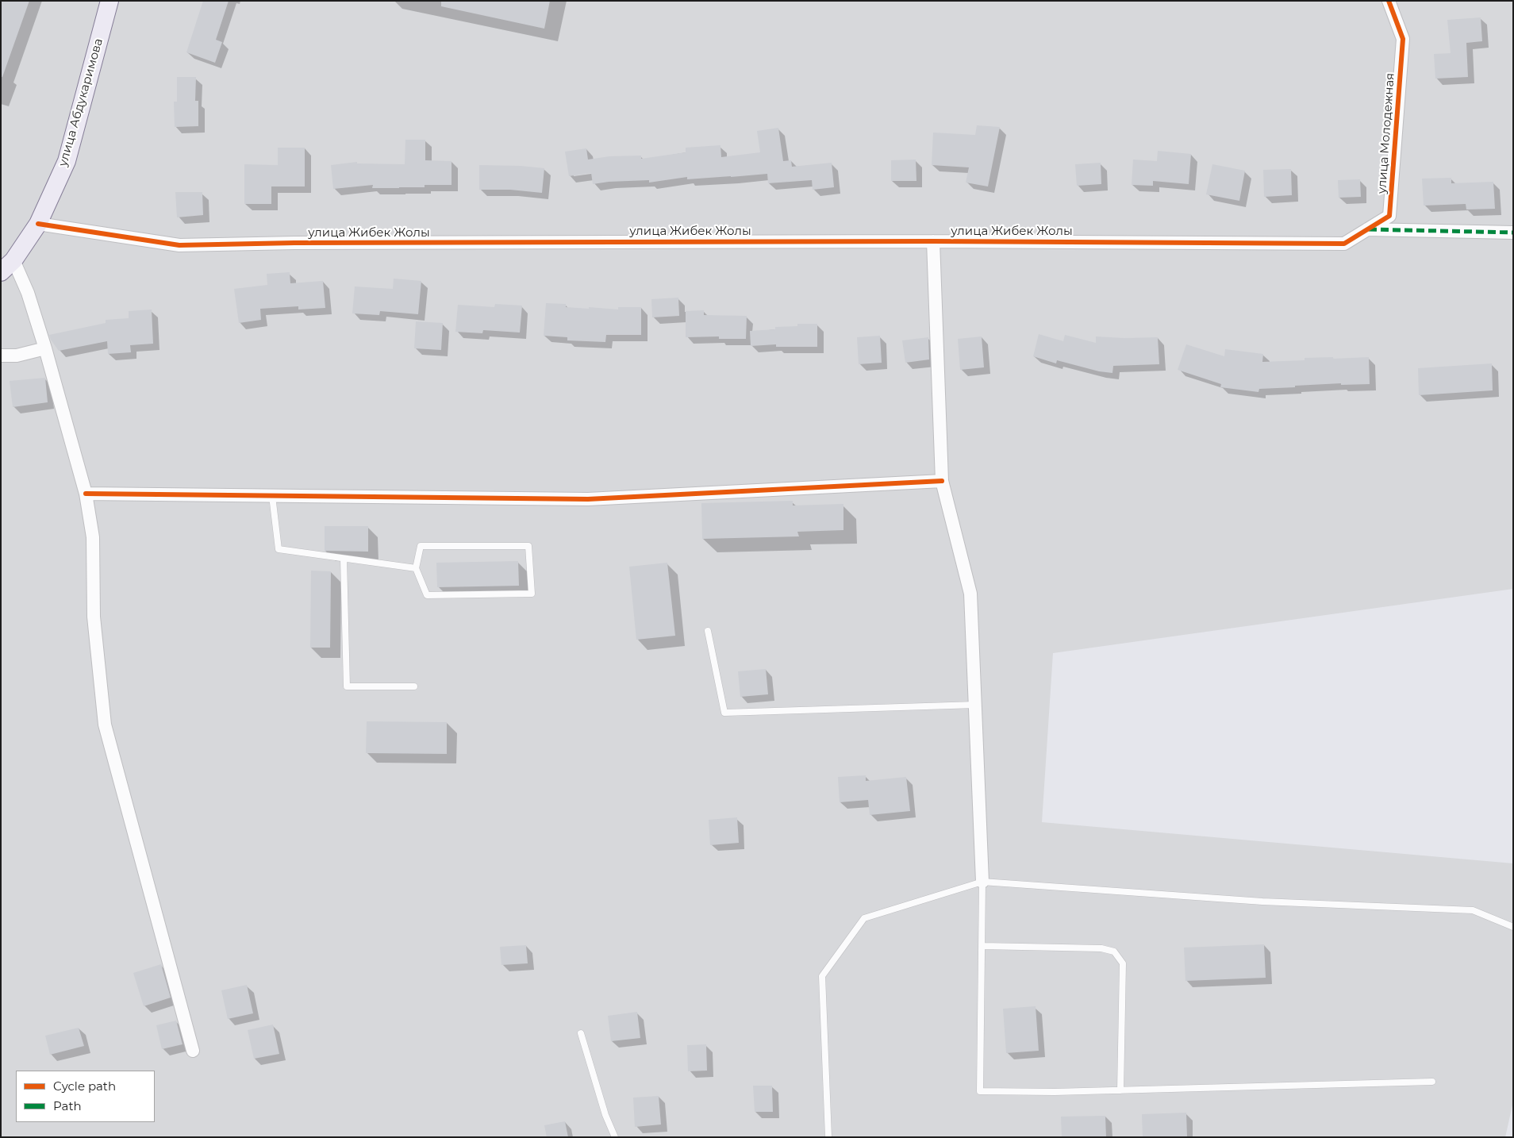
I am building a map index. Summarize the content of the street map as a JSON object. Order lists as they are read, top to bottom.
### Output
{
  "streets": {
    "main road": ["улица Абдукаримова"],
    "street": ["улица Молодежная", "улица Жибек Жолы"]
  },
  "crossings": [
    ["улица Абдукаримова", "улица Жибек Жолы"],
    ["улица Молодежная", "улица Жибек Жолы"]
  ],
  "legend": ["Cycle path", "Path"]
}
